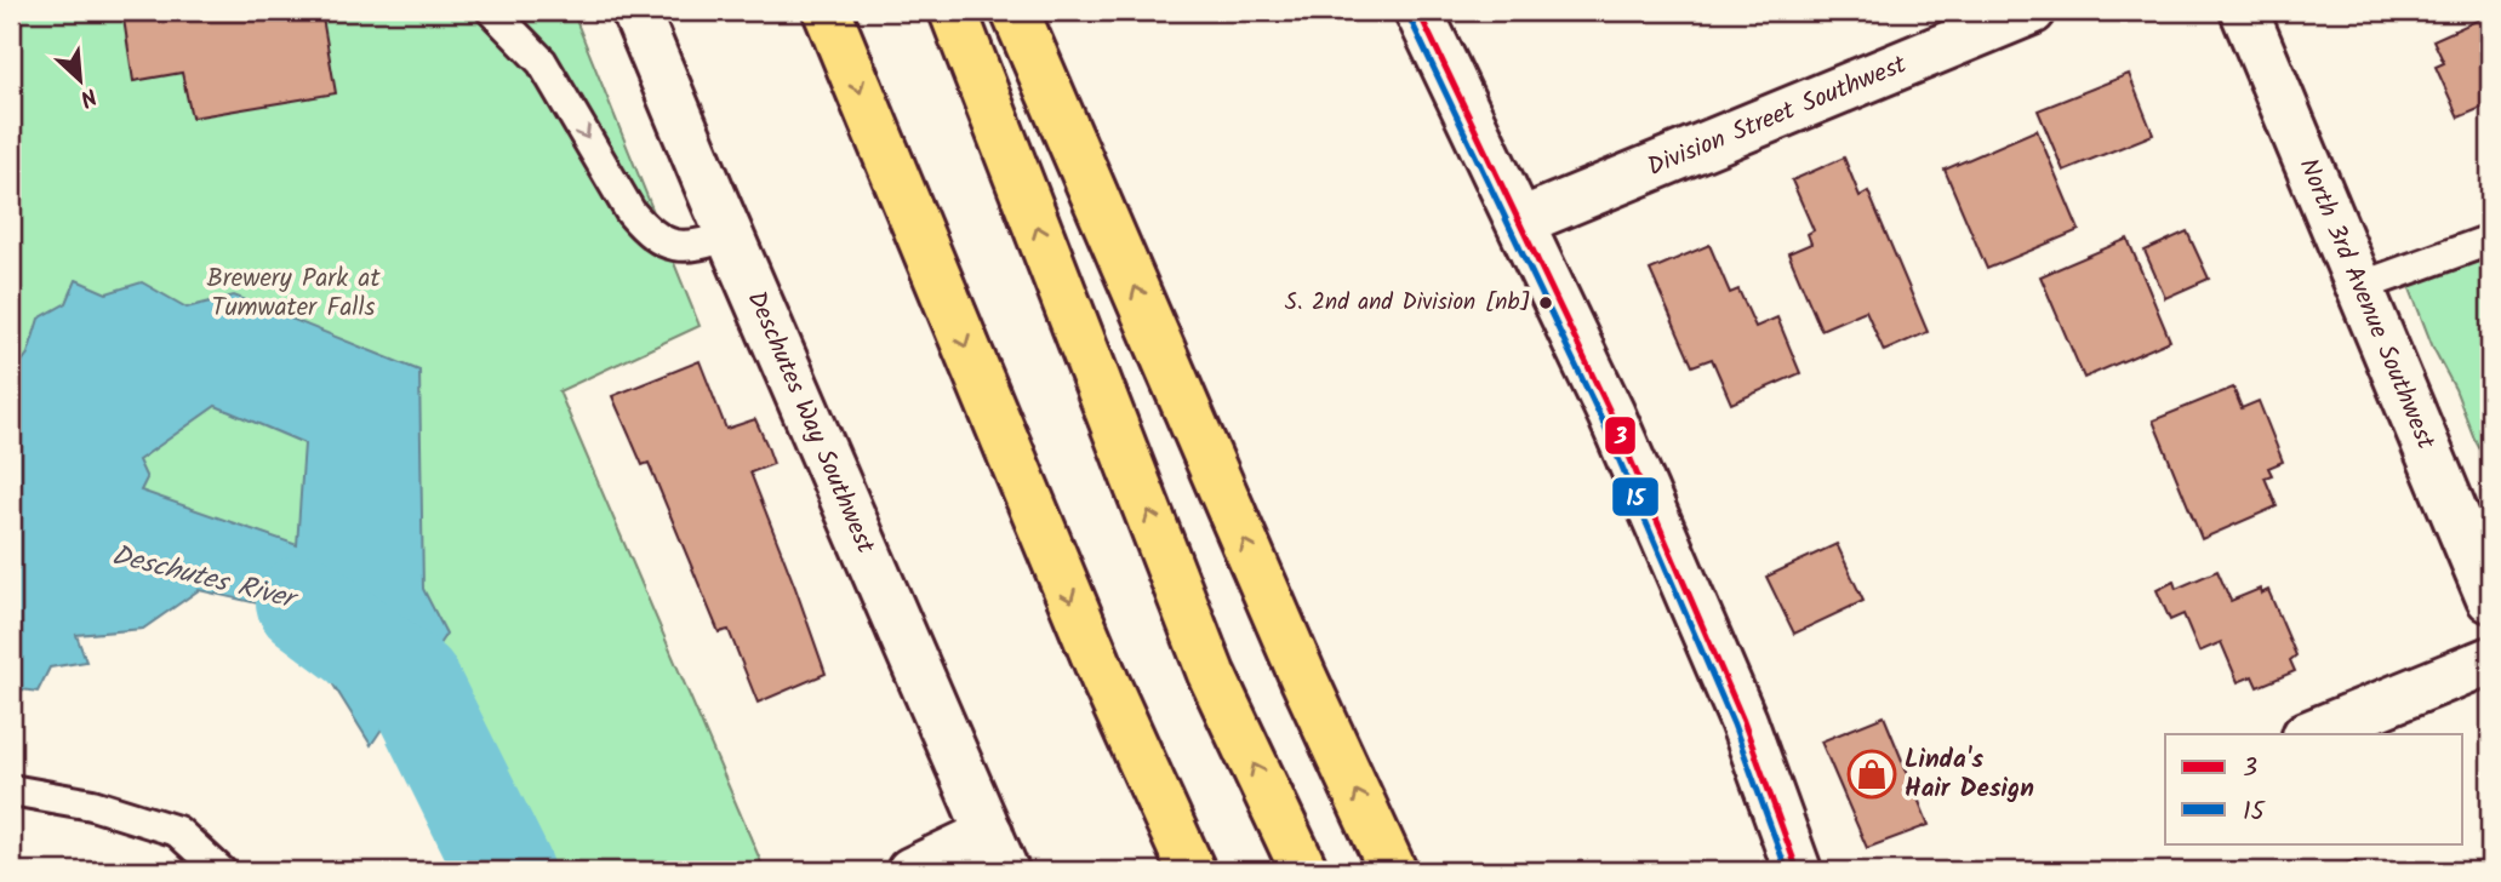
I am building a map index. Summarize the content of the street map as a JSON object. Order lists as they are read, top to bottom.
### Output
{
  "streets": {
    "street": ["Division Street Southwest", "North 3rd Avenue Southwest", "Deschutes Way Southwest"]
  },
  "water": ["Deschutes River"],
  "parks": ["Brewery Park at Tumwater Falls"],
  "places": {
    "other": ["S. 2nd and Division [nb]"],
    "shop": ["Linda's Hair Design"]
  },
  "lines": ["transit line 3", "transit line 15"],
  "legend": ["3", "15"],
  "north": "bottom right"
}
